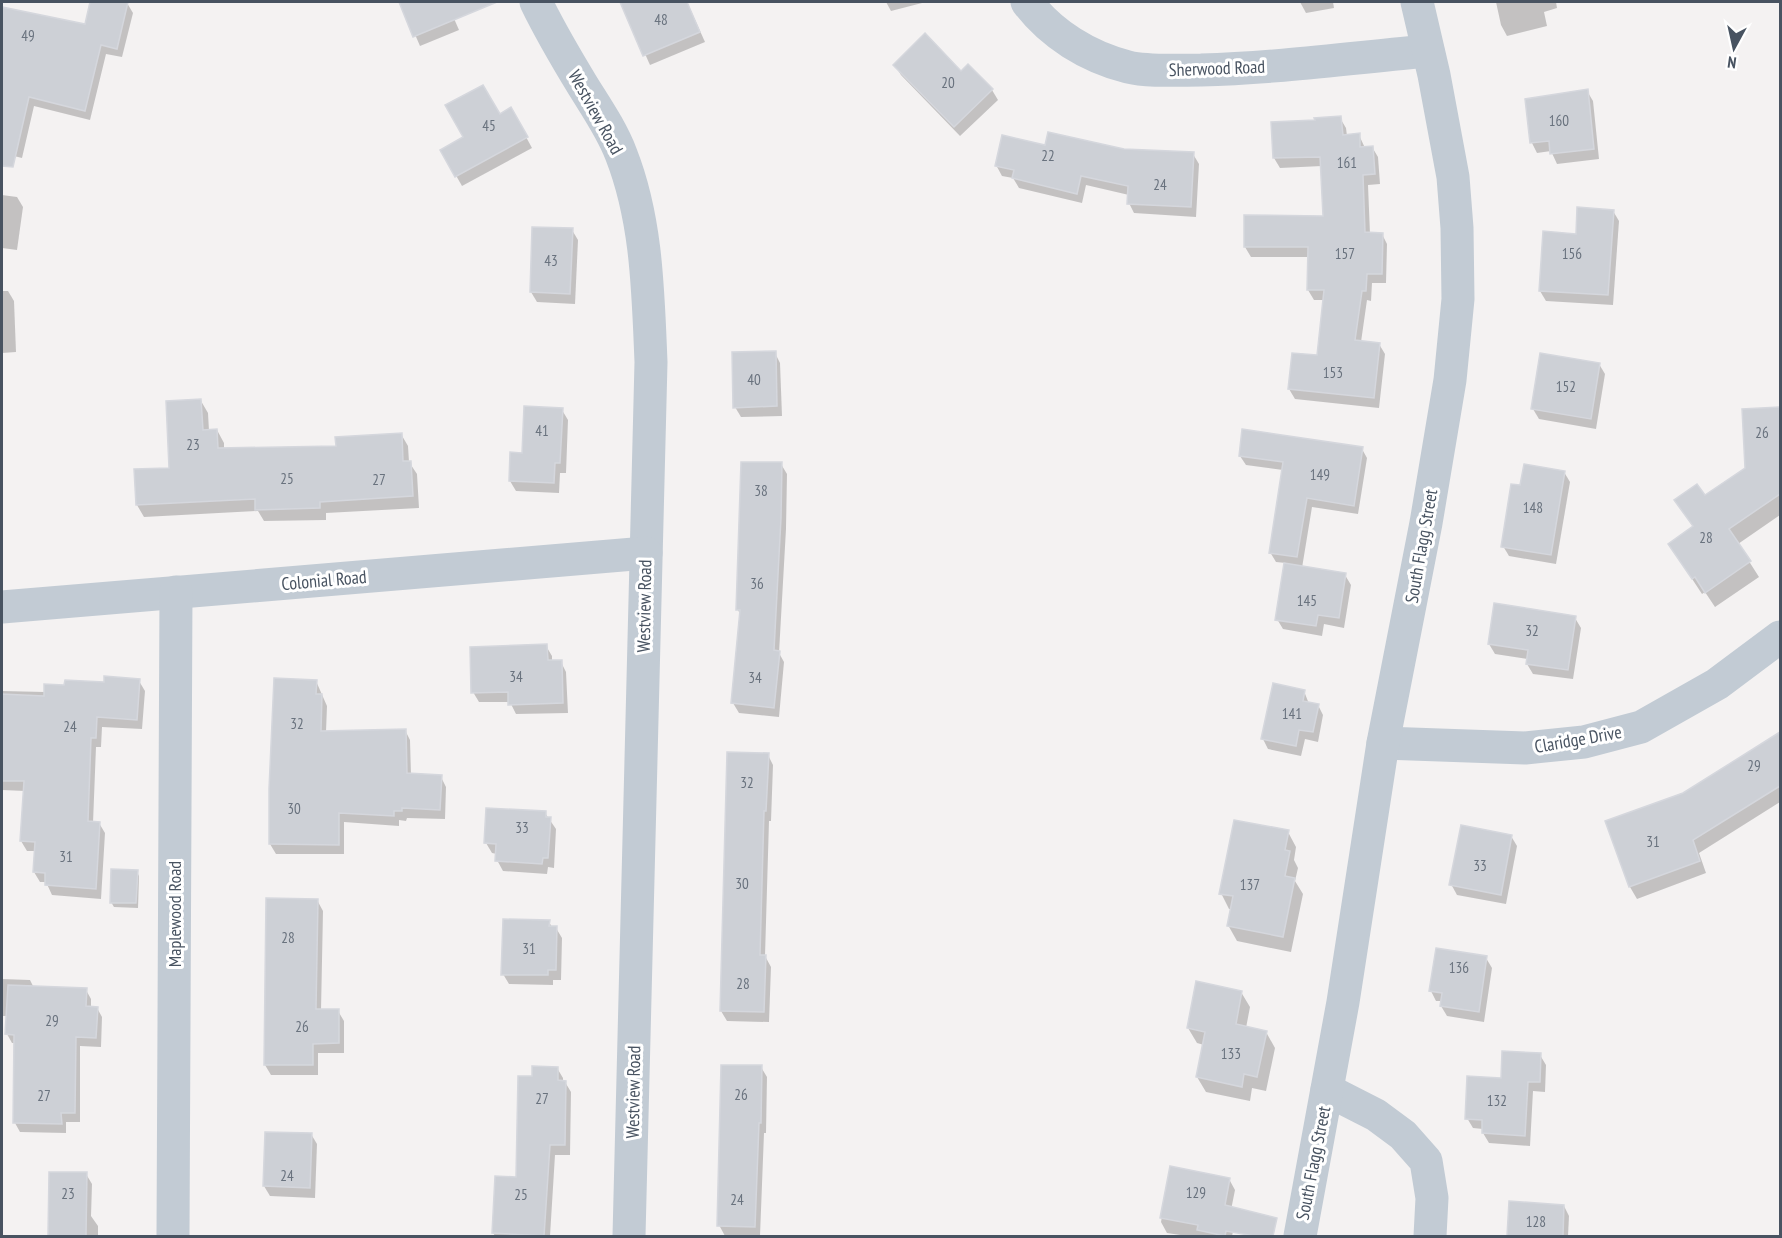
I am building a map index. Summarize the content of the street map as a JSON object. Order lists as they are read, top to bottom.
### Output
{
  "streets": {
    "street": [
      "Sherwood Road",
      "Westview Road",
      "South Flagg Street",
      "Colonial Road",
      "Claridge Drive",
      "Maplewood Road"
    ]
  },
  "crossings": [
    ["Sherwood Road", "South Flagg Street"],
    ["Westview Road", "Colonial Road"],
    ["South Flagg Street", "Claridge Drive"],
    ["Colonial Road", "Maplewood Road"]
  ],
  "house_numbers": [
    "48",
    "49",
    "20",
    "160",
    "45",
    "22",
    "161",
    "24",
    "157",
    "156",
    "43",
    "153",
    "40",
    "152",
    "41",
    "26",
    "23",
    "149",
    "25",
    "27",
    "38",
    "148",
    "28",
    "36",
    "145",
    "32",
    "34",
    "34",
    "141",
    "32",
    "24",
    "29",
    "32",
    "30",
    "33",
    "31",
    "31",
    "33",
    "30",
    "137",
    "28",
    "31",
    "136",
    "28",
    "29",
    "26",
    "133",
    "26",
    "27",
    "27",
    "132",
    "24",
    "129",
    "23",
    "25",
    "24",
    "128"
  ],
  "north": "bottom"
}
